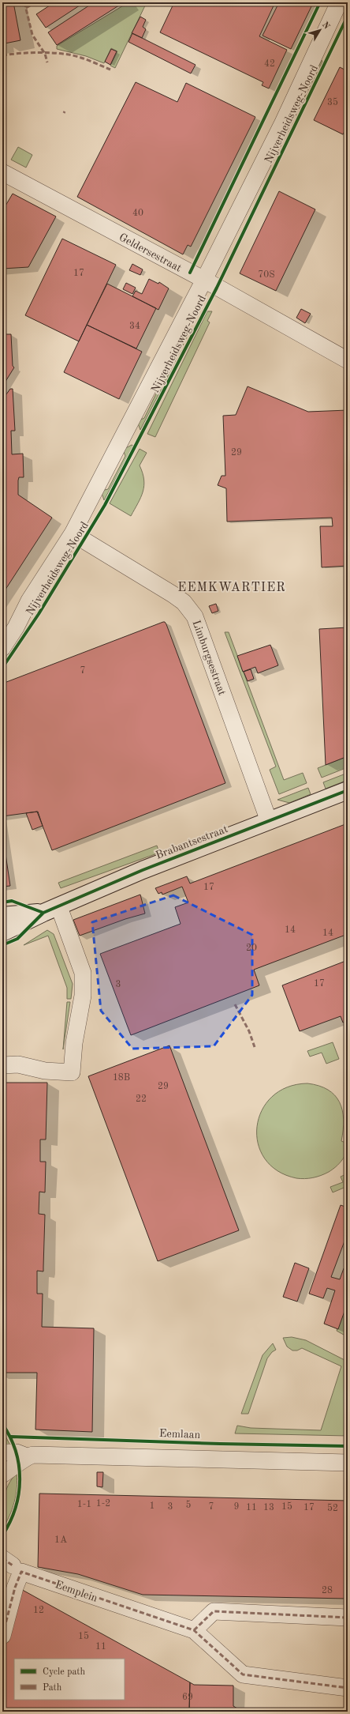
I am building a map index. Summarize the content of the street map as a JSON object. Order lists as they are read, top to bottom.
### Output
{
  "streets": {
    "street": [
      "Nijverheidsweg-Noord",
      "Geldersestraat",
      "Limburgsestraat",
      "Brabantsestraat",
      "Eemplein"
    ],
    "cycle path": ["Eemlaan"]
  },
  "crossings": [
    ["Nijverheidsweg-Noord", "Geldersestraat"],
    ["Nijverheidsweg-Noord", "Limburgsestraat"],
    ["Limburgsestraat", "Brabantsestraat"]
  ],
  "districts": ["EEMKWARTIER"],
  "house_numbers": [
    "42",
    "35",
    "40",
    "17",
    "70S",
    "34",
    "29",
    "7",
    "17",
    "14",
    "14",
    "20",
    "17",
    "3",
    "18B",
    "29",
    "22",
    "1-2",
    "1-1",
    "5",
    "1",
    "3",
    "7",
    "9",
    "15",
    "11",
    "13",
    "17",
    "52",
    "1A",
    "28",
    "12",
    "15",
    "11",
    "69"
  ],
  "legend": ["Cycle path", "Path"],
  "north": "top right"
}
